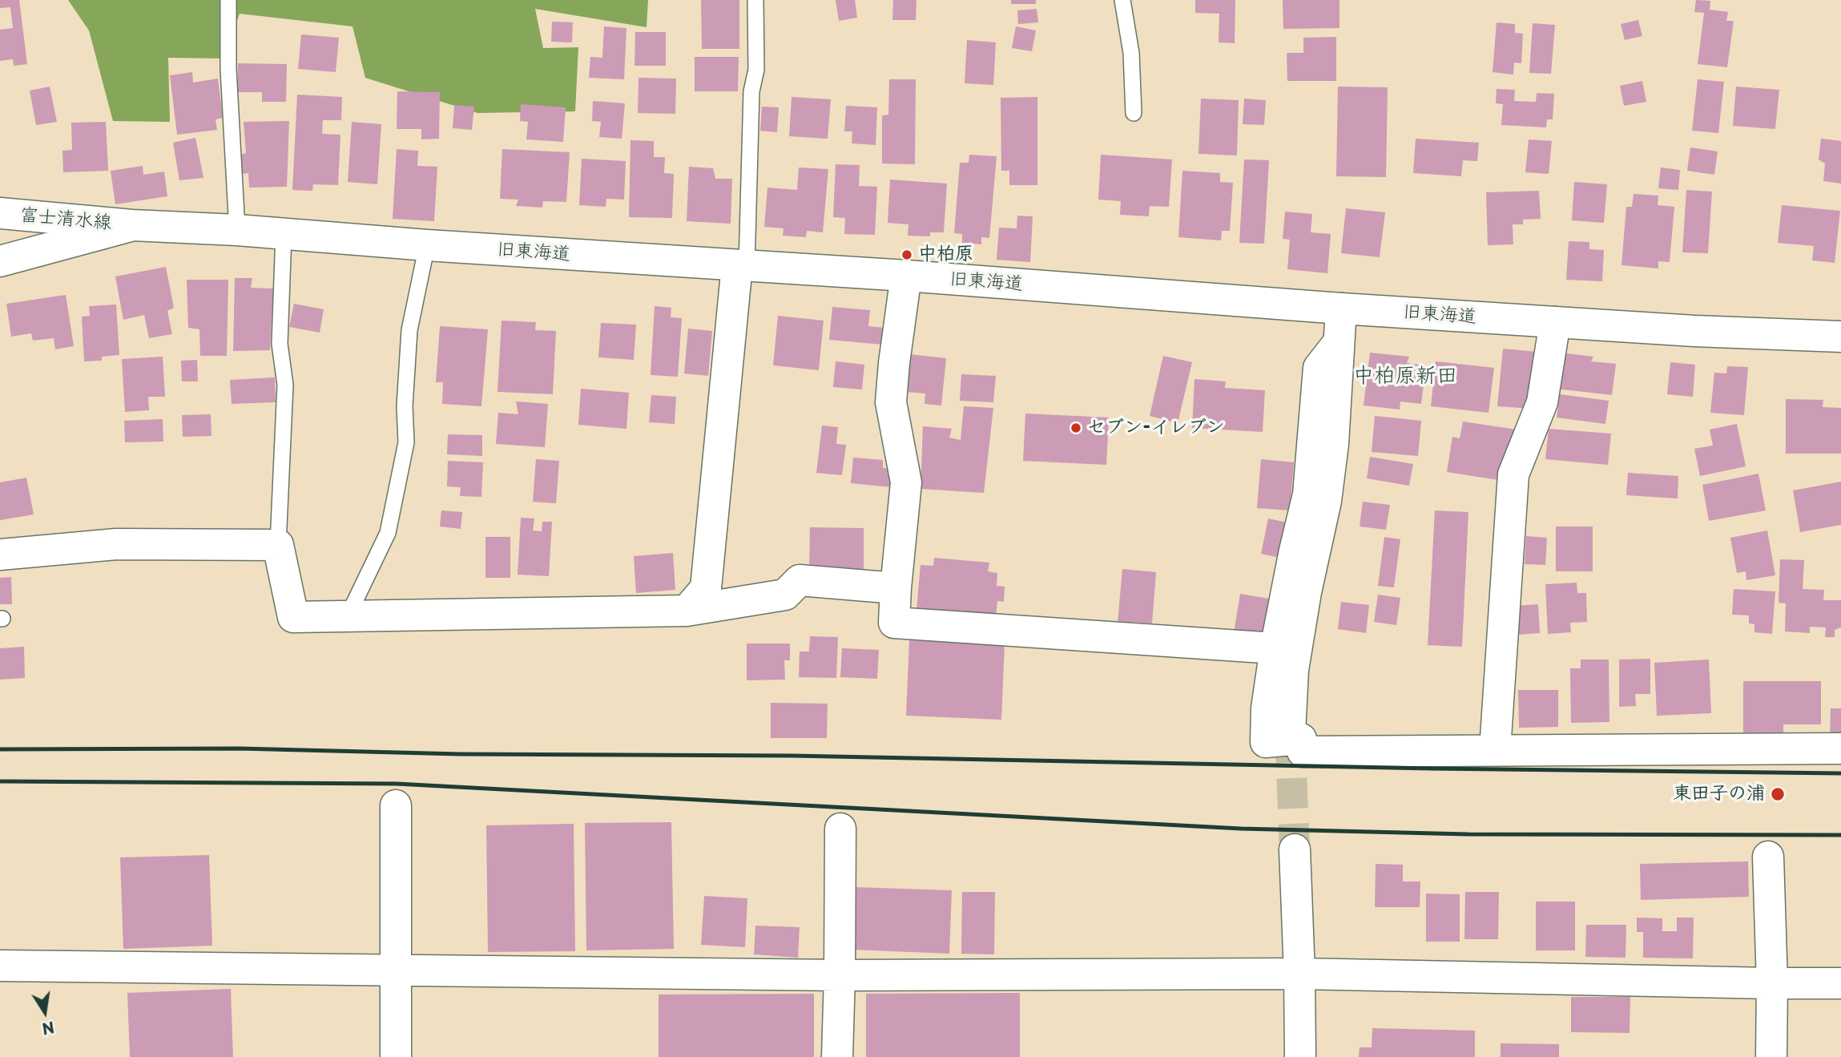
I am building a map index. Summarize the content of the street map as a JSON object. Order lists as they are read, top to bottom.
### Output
{
  "streets": {
    "street": ["富士清水線", "旧東海道"]
  },
  "crossings": [
    ["富士清水線", "旧東海道"]
  ],
  "districts": ["中柏原新田"],
  "places": ["中柏原", "セブン-イレブン", "東田子の浦"],
  "north": "bottom"
}
